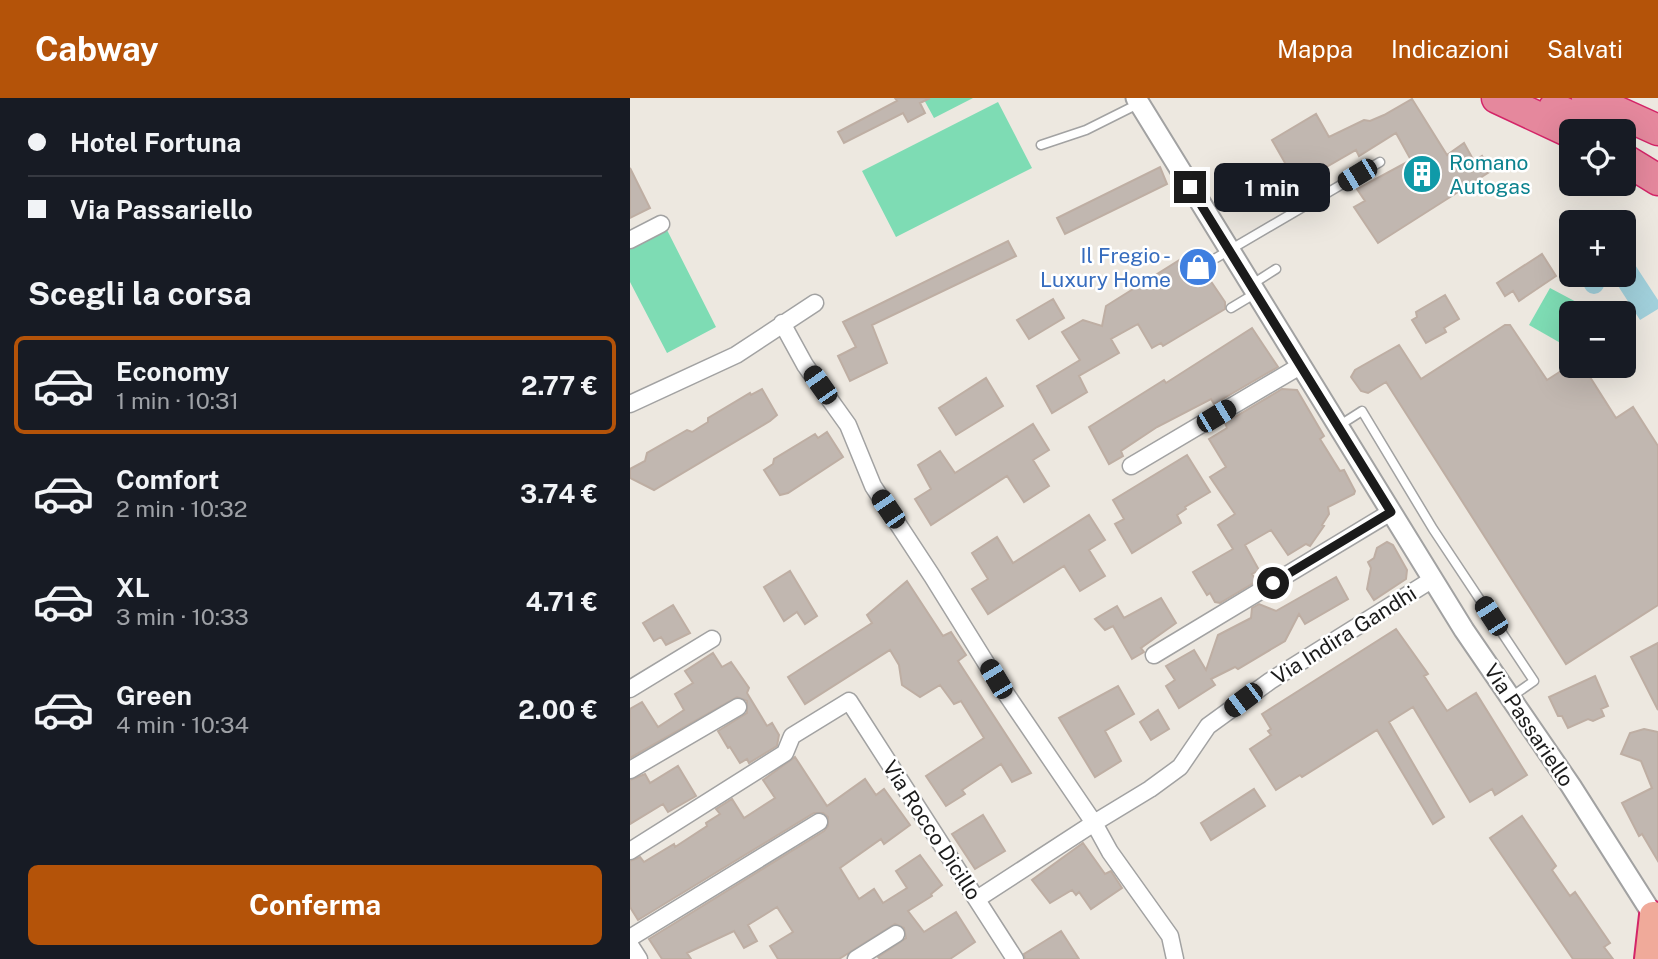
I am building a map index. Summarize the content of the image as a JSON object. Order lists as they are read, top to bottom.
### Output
{
  "streets": {
    "street": ["Via Indira Gandhi", "Via Passariello", "Via Rocco Dicillo"]
  },
  "crossings": [
    ["Via Indira Gandhi", "Via Passariello"],
    ["Via Indira Gandhi", "Via Rocco Dicillo"]
  ],
  "places": {
    "building": ["Romano Autogas"],
    "shop": ["Il Fregio - Luxury Home"]
  },
  "page": {
    "header": "Cabway",
    "nav": ["Mappa", "Indicazioni", "Salvati"],
    "banner": ["Hotel Fortuna", "Via Passariello"],
    "map_buttons": ["+", "−"],
    "bubble": "1 min",
    "heading": "Scegli la corsa",
    "list": [
      {
        "name": "Economy",
        "note": "1 min · 10:31",
        "value": "2.77 €"
      },
      {
        "name": "Comfort",
        "note": "2 min · 10:32",
        "value": "3.74 €"
      },
      {
        "name": "XL",
        "note": "3 min · 10:33",
        "value": "4.71 €"
      },
      {
        "name": "Green",
        "note": "4 min · 10:34",
        "value": "2.00 €"
      }
    ],
    "buttons": "Conferma"
  }
}
